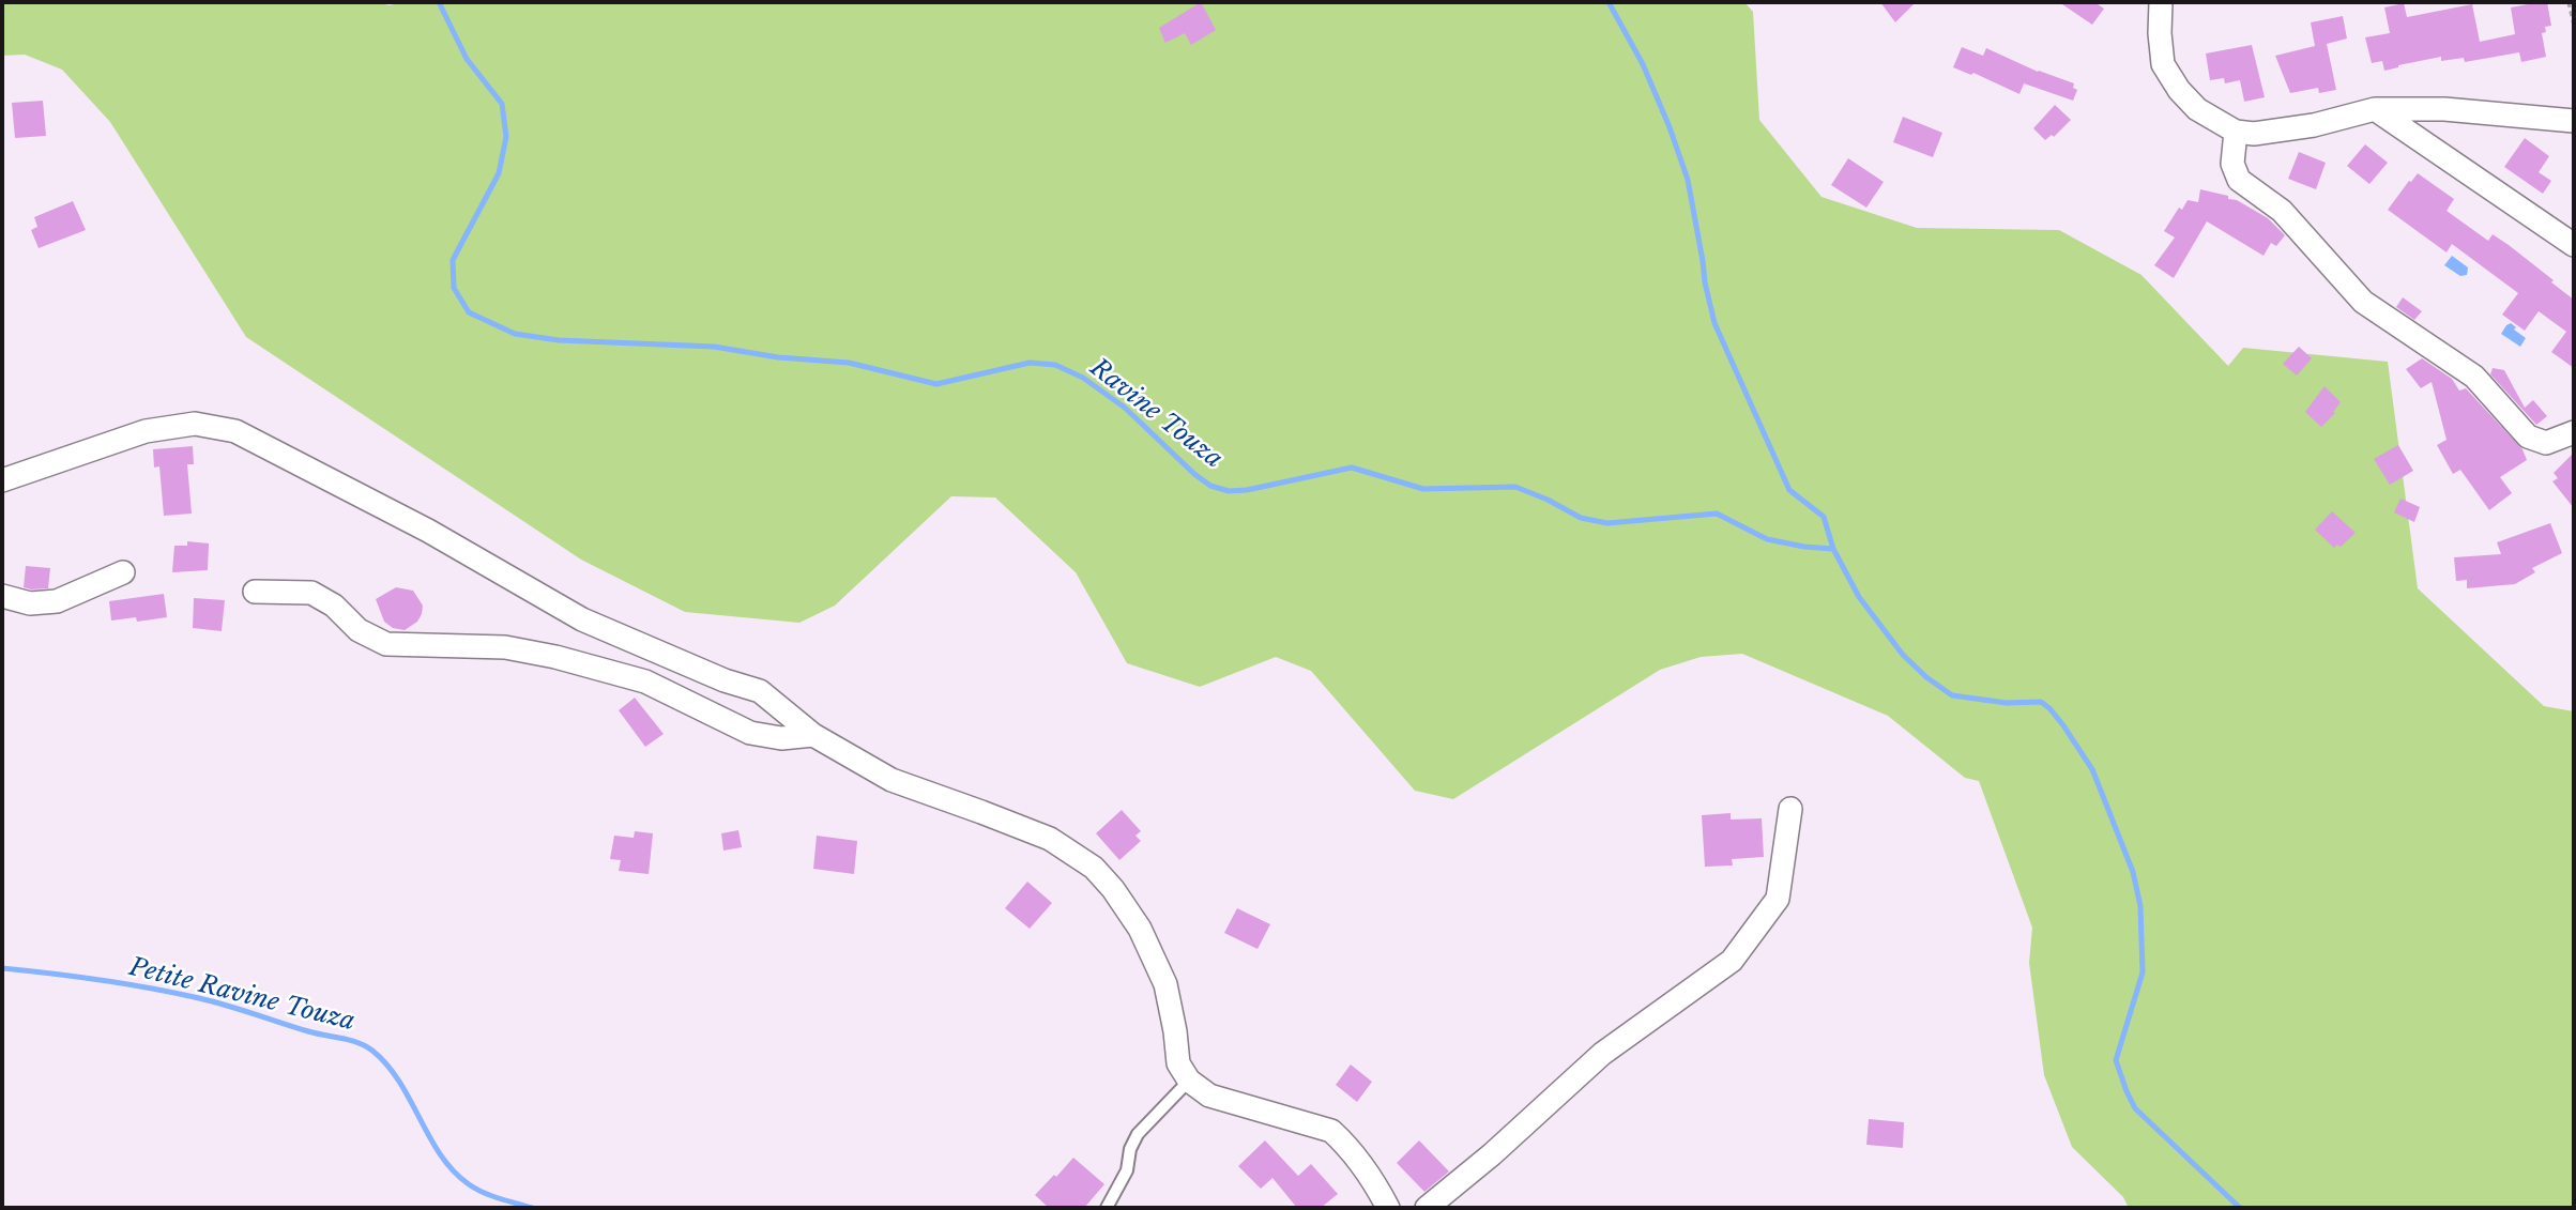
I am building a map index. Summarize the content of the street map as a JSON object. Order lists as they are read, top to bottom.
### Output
{
  "water": ["Ravine Touza", "Petite Ravine Touza"]
}
